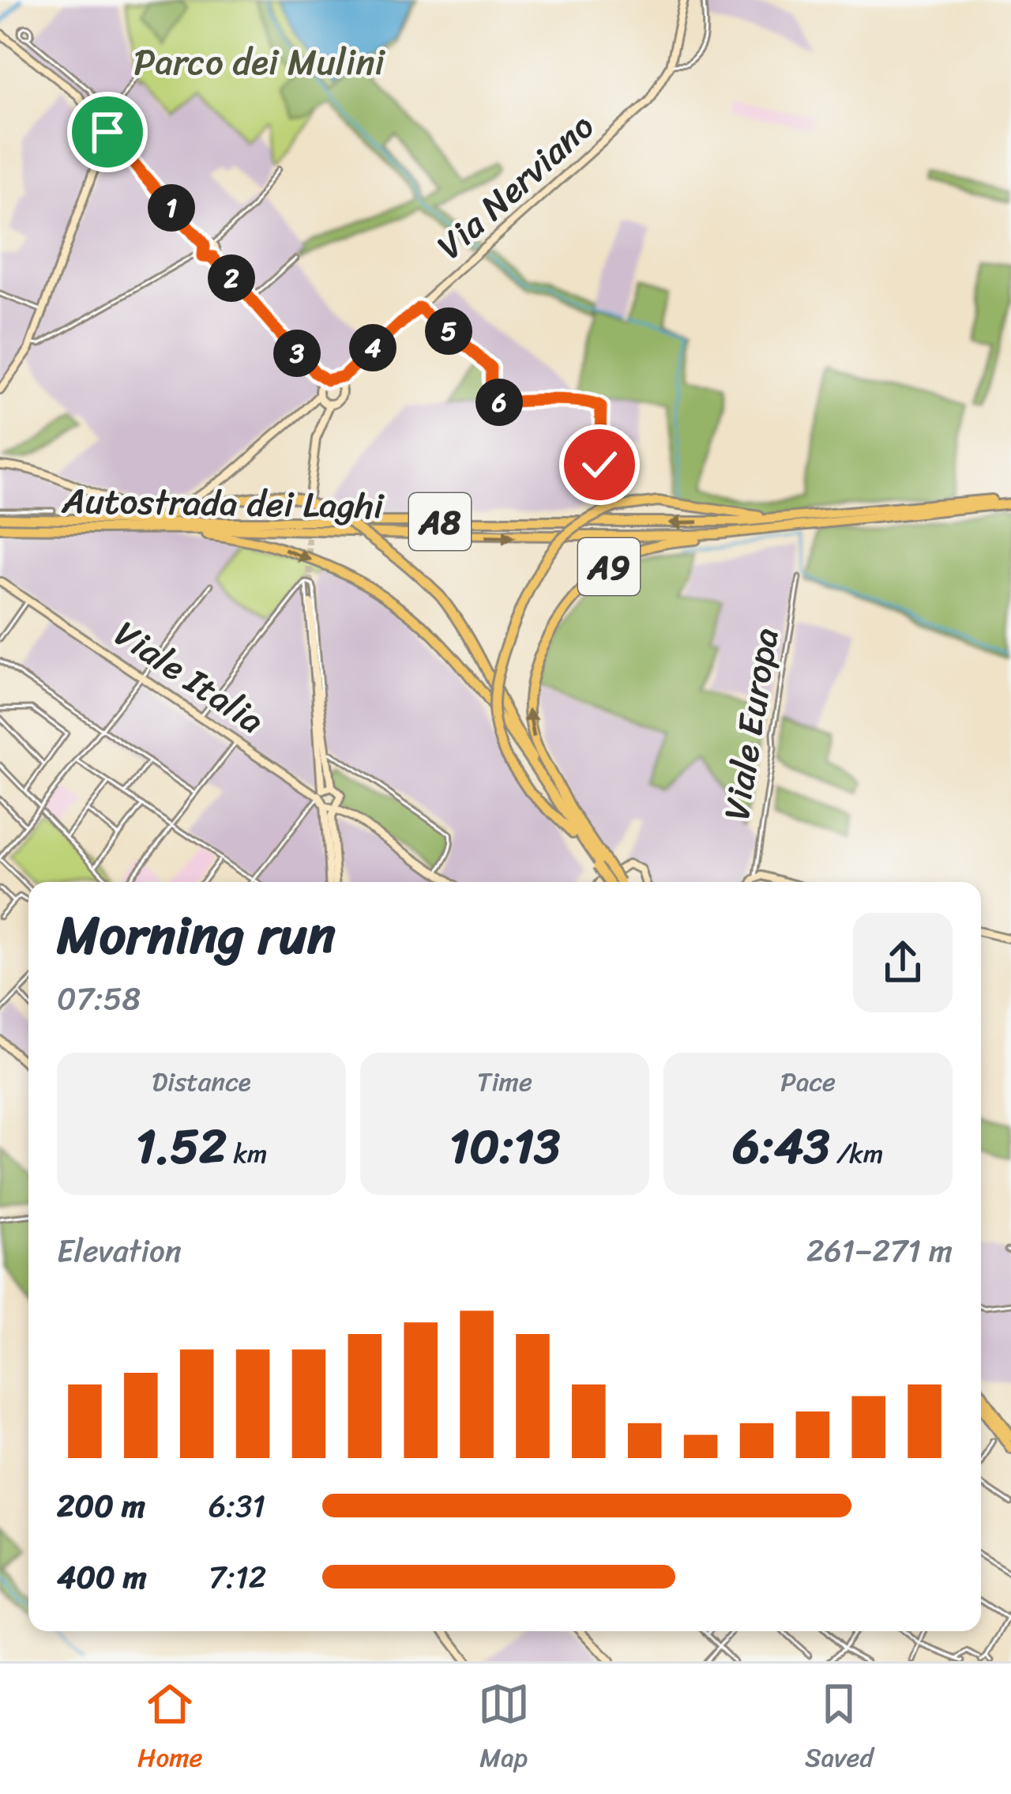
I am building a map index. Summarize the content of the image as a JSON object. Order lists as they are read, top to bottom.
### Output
{
  "streets": {
    "highway": ["Autostrada dei Laghi", "A8", "A9"],
    "street": ["Via Nerviano", "Viale Italia", "Viale Europa"]
  },
  "crossings": [
    ["Autostrada dei Laghi", "A9"]
  ],
  "parks": ["Parco dei Mulini"],
  "page": {
    "pins": [
      "1",
      "2",
      "5",
      "4",
      "3",
      "6"
    ],
    "heading": ["Morning run", "07:58"],
    "stats": [
      ["Distance", "1.52 km"],
      ["Time", "10:13"],
      ["Pace", "6:43 /km"]
    ],
    "chart": ["Elevation", "261–271 m"],
    "list": [
      {
        "name": "200 m",
        "note": "6:31"
      },
      {
        "name": "400 m",
        "note": "7:12"
      }
    ],
    "tabs": ["Home", "Map", "Saved"]
  }
}
